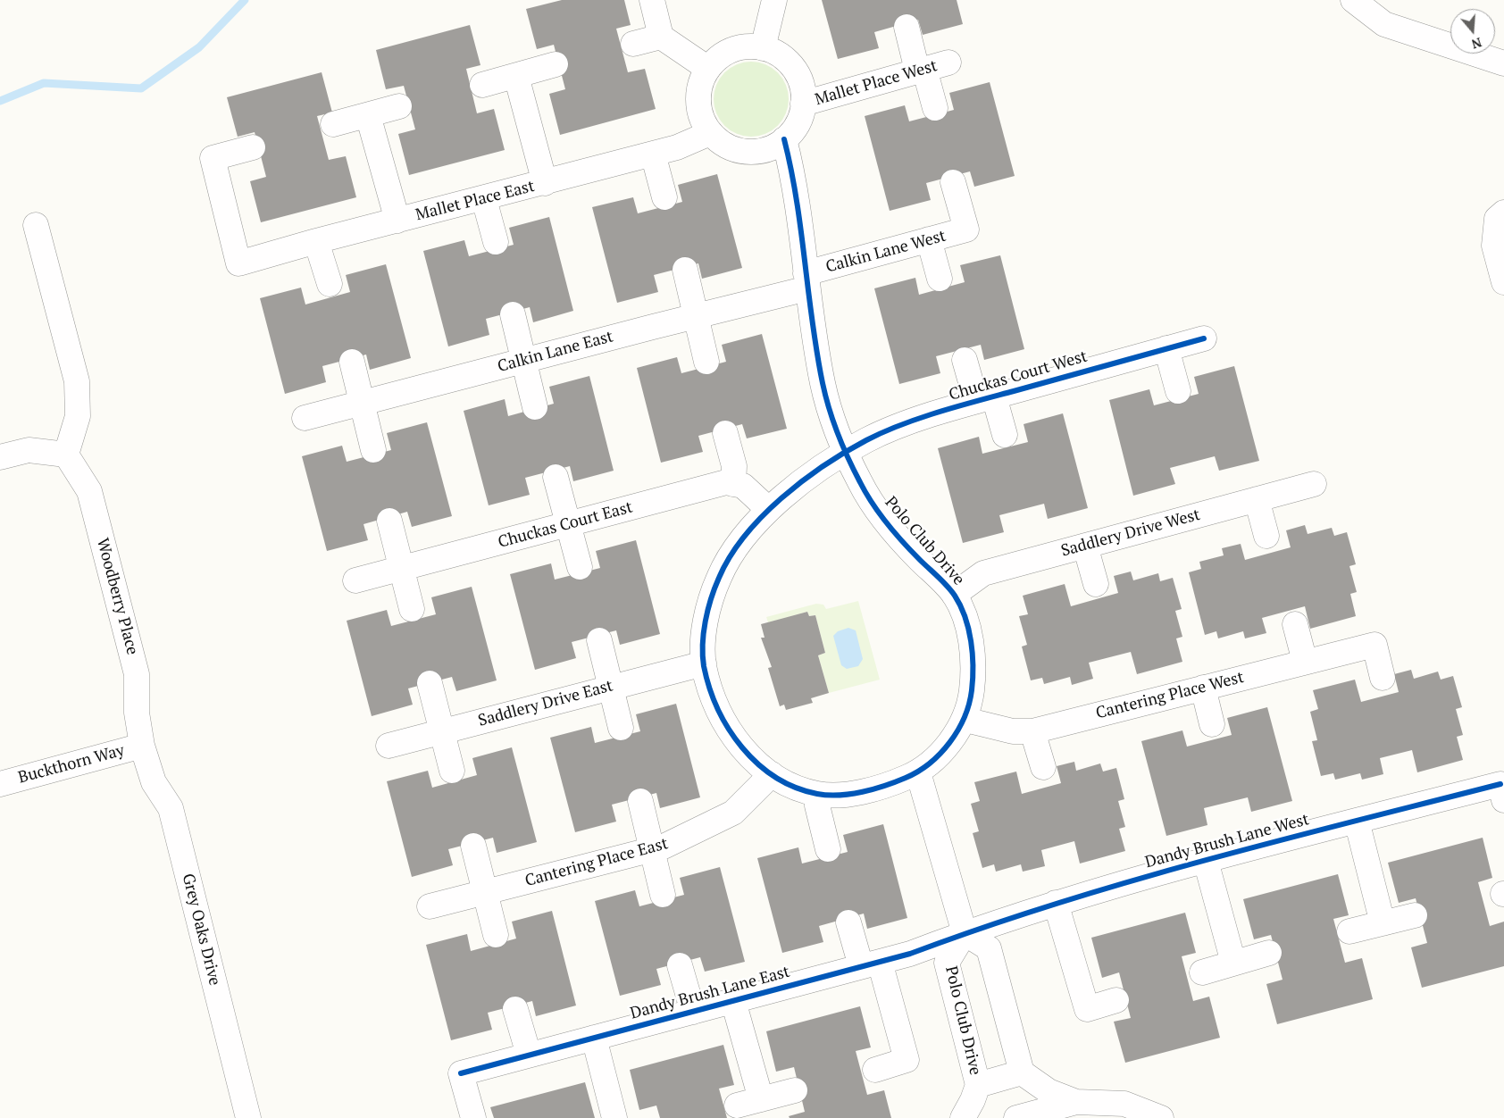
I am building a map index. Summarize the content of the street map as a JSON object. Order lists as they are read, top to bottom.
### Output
{
  "streets": {
    "street": [
      "Mallet Place West",
      "Mallet Place East",
      "Calkin Lane West",
      "Calkin Lane East",
      "Chuckas Court West",
      "Chuckas Court East",
      "Saddlery Drive West",
      "Polo Club Drive",
      "Woodberry Place",
      "Cantering Place West",
      "Saddlery Drive East",
      "Buckthorn Way",
      "Dandy Brush Lane West",
      "Cantering Place East",
      "Grey Oaks Drive",
      "Dandy Brush Lane East"
    ]
  },
  "crossings": [
    ["Mallet Place West", "Mallet Place East"],
    ["Mallet Place West", "Polo Club Drive"],
    ["Mallet Place East", "Polo Club Drive"],
    ["Calkin Lane West", "Calkin Lane East"],
    ["Calkin Lane West", "Polo Club Drive"],
    ["Calkin Lane East", "Polo Club Drive"],
    ["Chuckas Court West", "Polo Club Drive"],
    ["Saddlery Drive West", "Polo Club Drive"],
    ["Polo Club Drive", "Cantering Place West"],
    ["Polo Club Drive", "Saddlery Drive East"],
    ["Polo Club Drive", "Dandy Brush Lane West"],
    ["Polo Club Drive", "Cantering Place East"],
    ["Polo Club Drive", "Dandy Brush Lane East"],
    ["Woodberry Place", "Buckthorn Way"],
    ["Woodberry Place", "Grey Oaks Drive"],
    ["Buckthorn Way", "Grey Oaks Drive"],
    ["Dandy Brush Lane West", "Dandy Brush Lane East"]
  ],
  "north": "bottom"
}
